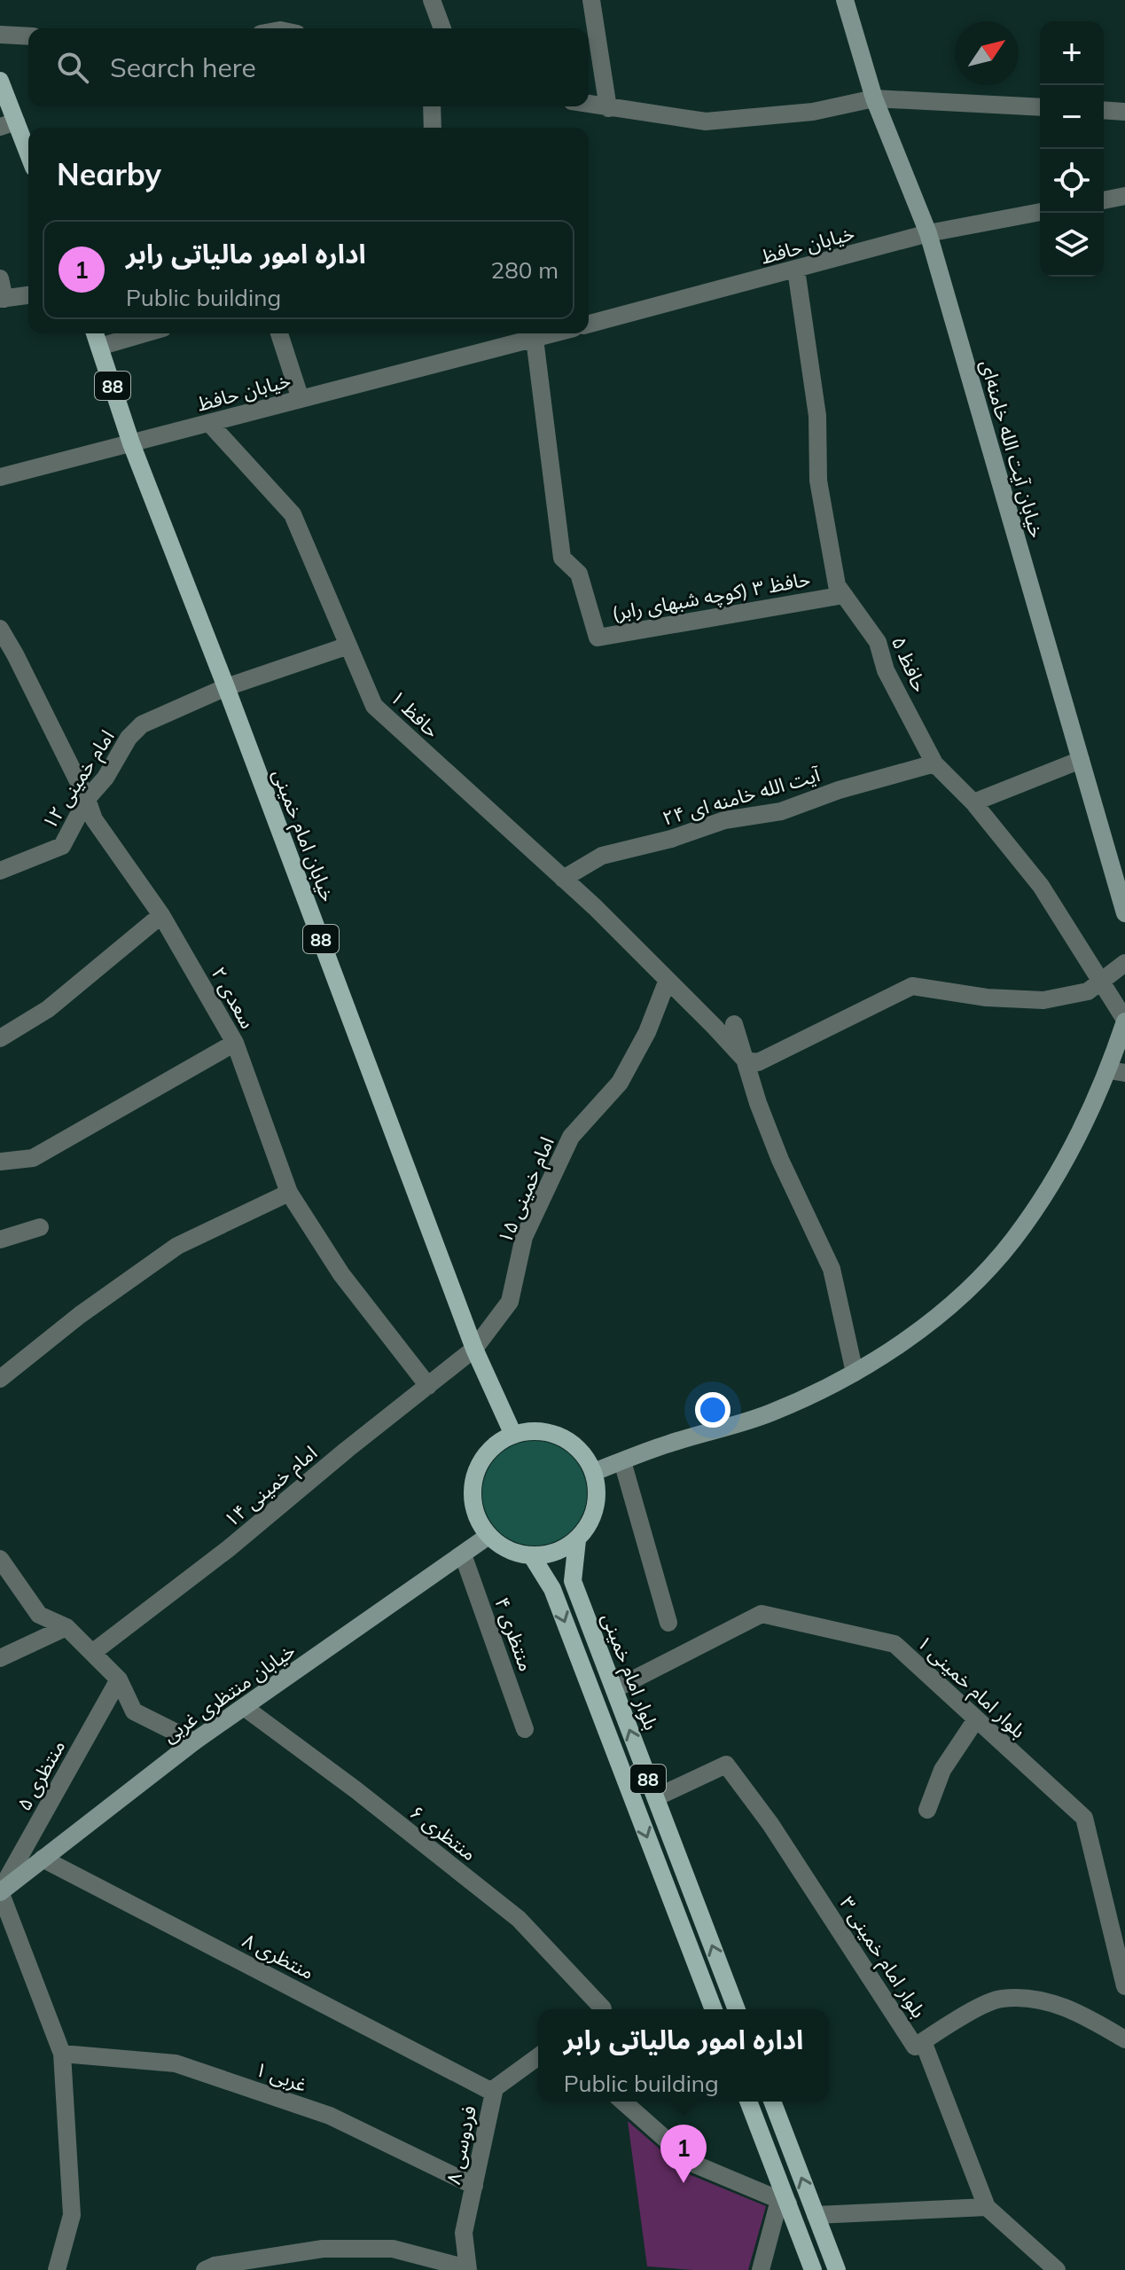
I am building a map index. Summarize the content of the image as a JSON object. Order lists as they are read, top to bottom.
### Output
{
  "streets": {
    "main road": [
      "88",
      "خیابان آیت الله خامنه‌ای",
      "خیابان امام خمینی",
      "بلوار امام خمینی",
      "خیابان منتظری غربی"
    ],
    "street": [
      "خیابان حافظ",
      "حافظ ۳ (کوچه شبهای رابر)",
      "حافظ ۵",
      "حافظ ۱",
      "امام خمینی ۱۲",
      "آیت الله خامنه ای ۲۴",
      "سعدی ۲",
      "امام خمینی ۱۵",
      "امام خمینی ۱۴",
      "منتظری ۴",
      "بلوار امام خمینی ۱",
      "منتظری ۵",
      "منتظری ۶",
      "منتظری ۸",
      "بلوار امام خمینی ۳",
      "غربی ۱",
      "فردوسی ۸"
    ]
  },
  "crossings": [
    ["خیابان حافظ", "خیابان آیت الله خامنه‌ای"],
    ["خیابان حافظ", "حافظ ۳ (کوچه شبهای رابر)"],
    ["خیابان حافظ", "حافظ ۵"],
    ["خیابان حافظ", "حافظ ۱"],
    ["خیابان حافظ", "خیابان امام خمینی"],
    ["88", "خیابان امام خمینی"],
    ["88", "بلوار امام خمینی"],
    ["88", "خیابان منتظری غربی"],
    ["حافظ ۳ (کوچه شبهای رابر)", "حافظ ۵"],
    ["حافظ ۵", "آیت الله خامنه ای ۲۴"],
    ["حافظ ۱", "امام خمینی ۱۲"],
    ["حافظ ۱", "آیت الله خامنه ای ۲۴"],
    ["حافظ ۱", "امام خمینی ۱۵"],
    ["امام خمینی ۱۲", "خیابان امام خمینی"],
    ["امام خمینی ۱۲", "سعدی ۲"],
    ["خیابان امام خمینی", "امام خمینی ۱۵"],
    ["خیابان امام خمینی", "امام خمینی ۱۴"],
    ["خیابان امام خمینی", "بلوار امام خمینی"],
    ["خیابان امام خمینی", "خیابان منتظری غربی"],
    ["سعدی ۲", "امام خمینی ۱۴"],
    ["امام خمینی ۱۵", "امام خمینی ۱۴"],
    ["منتظری ۴", "خیابان منتظری غربی"],
    ["بلوار امام خمینی", "بلوار امام خمینی ۱"],
    ["بلوار امام خمینی", "خیابان منتظری غربی"],
    ["بلوار امام خمینی", "بلوار امام خمینی ۳"],
    ["خیابان منتظری غربی", "منتظری ۵"],
    ["خیابان منتظری غربی", "منتظری ۶"],
    ["خیابان منتظری غربی", "منتظری ۸"],
    ["منتظری ۸", "فردوسی ۸"],
    ["غربی ۱", "فردوسی ۸"]
  ],
  "north": "top right",
  "page": {
    "map_buttons": ["+", "−"],
    "search": "Search here",
    "heading": "Nearby",
    "list": [
      {
        "mark": "1",
        "name": "اداره امور مالیاتی رابر",
        "note": "Public building",
        "value": "280 m"
      }
    ],
    "popup": ["اداره امور مالیاتی رابر", "Public building"],
    "pins": "1"
  }
}
